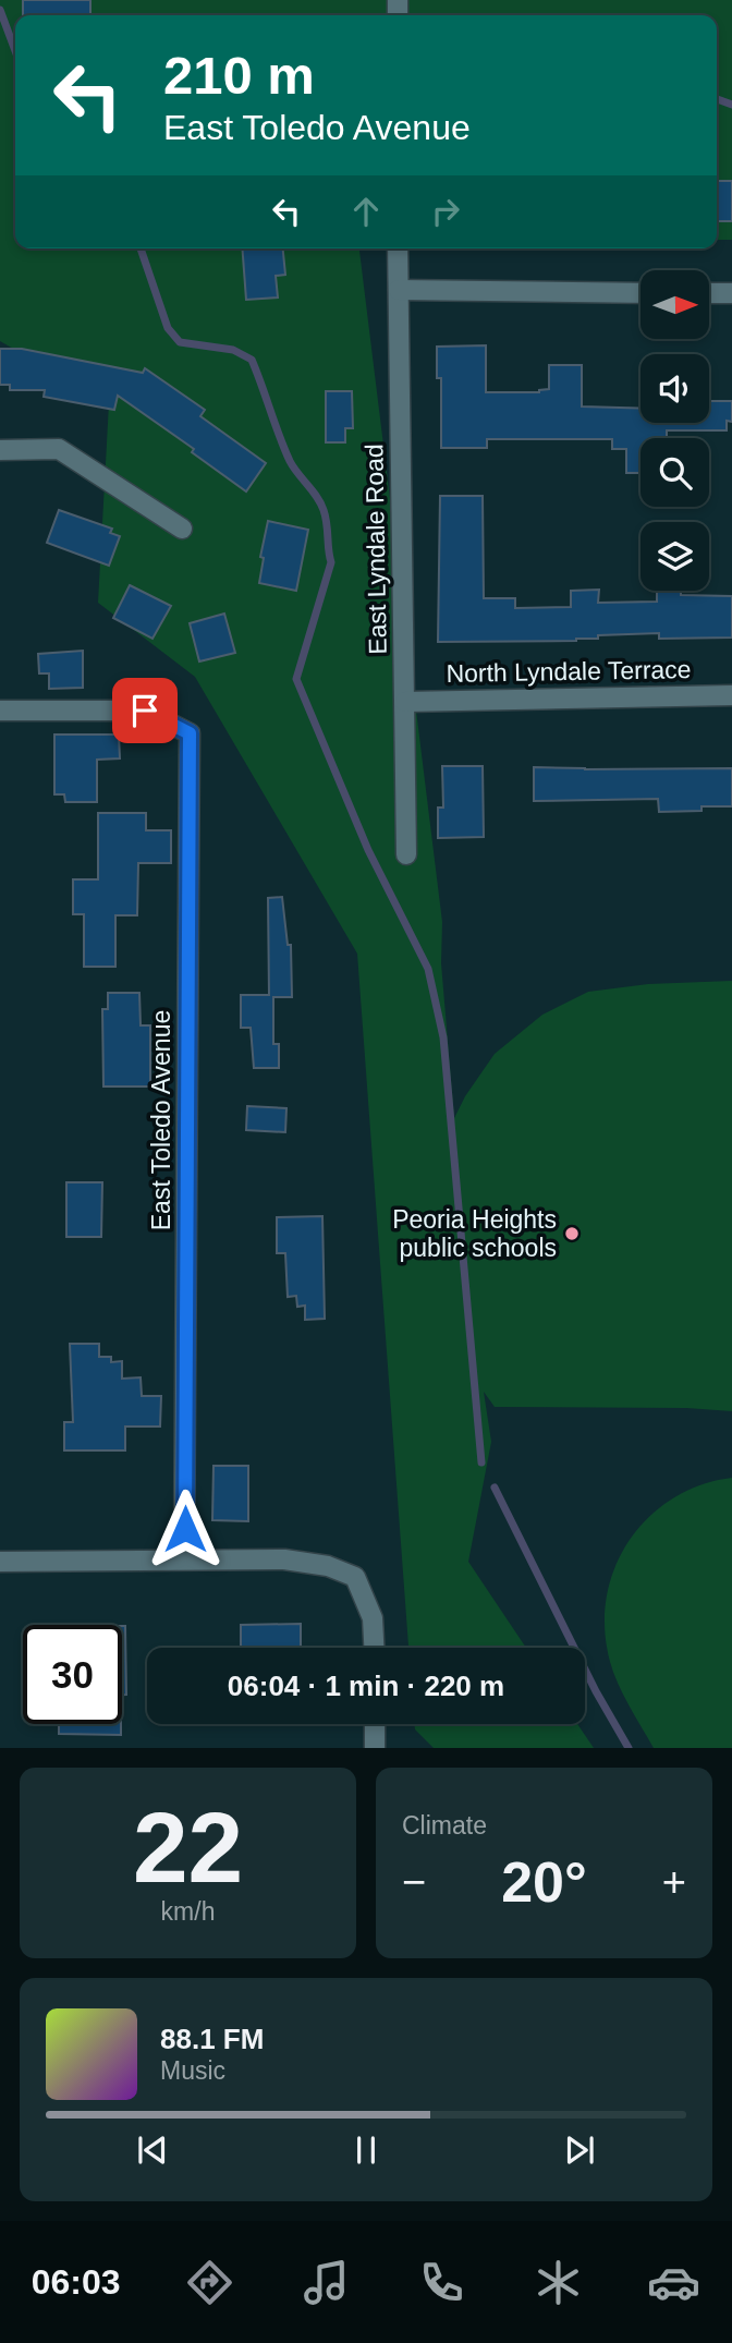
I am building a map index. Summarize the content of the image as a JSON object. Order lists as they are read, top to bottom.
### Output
{
  "streets": {
    "street": ["East Lyndale Road", "North Lyndale Terrace", "East Toledo Avenue"]
  },
  "crossings": [
    ["East Lyndale Road", "North Lyndale Terrace"]
  ],
  "places": ["Peoria Heights public schools"],
  "north": "right",
  "page": {
    "turn": ["210 m", "East Toledo Avenue"],
    "limit": "30",
    "trip": "06:04 · 1 min · 220 m",
    "tile": [
      ["22", "km/h"],
      "Climate"
    ],
    "heat": ["−", "20°", "+"],
    "song": ["88.1 FM", "Music"],
    "tabs": "06:03"
  }
}
